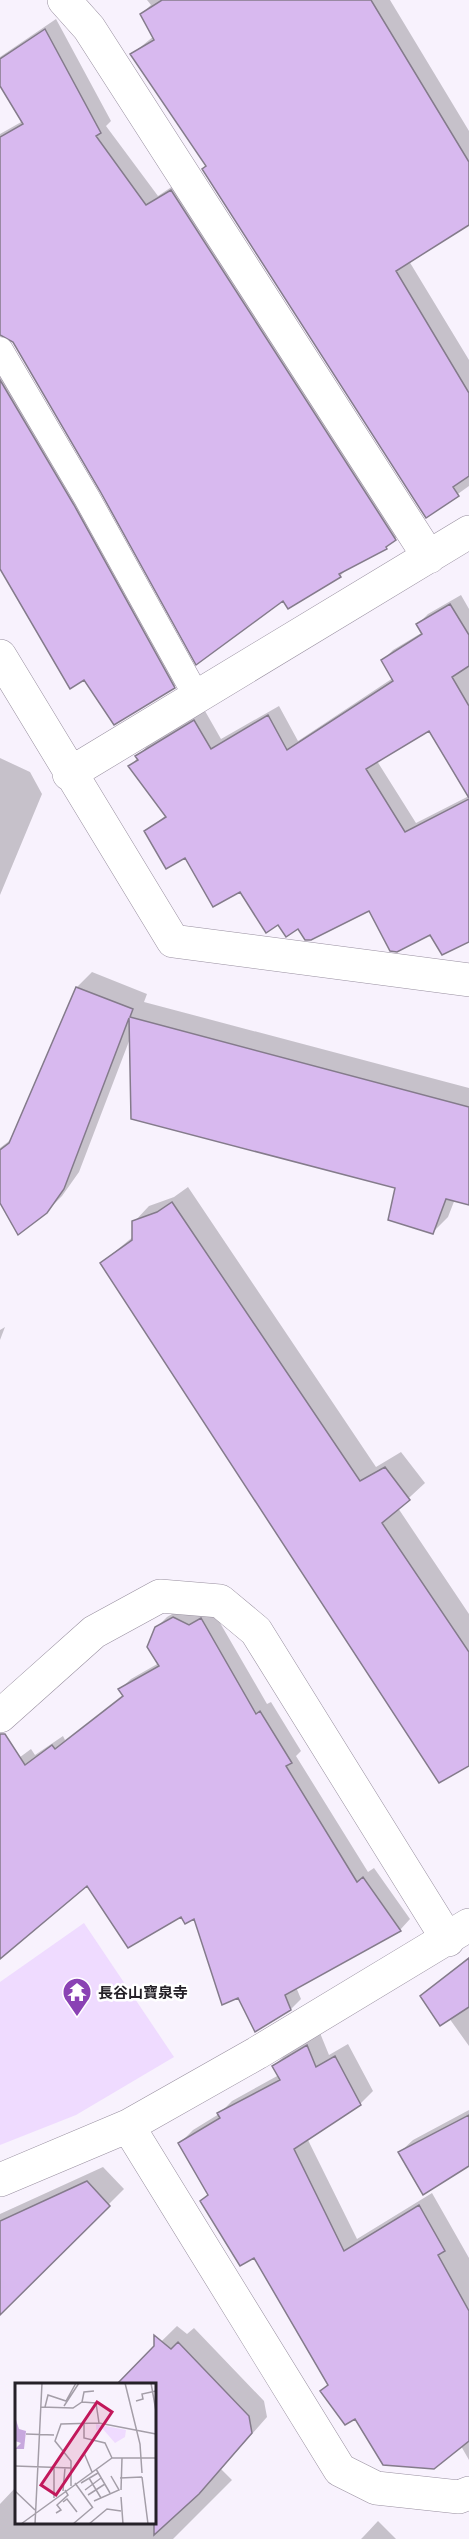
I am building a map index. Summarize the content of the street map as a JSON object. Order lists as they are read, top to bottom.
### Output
{
  "places": {
    "temple": ["長谷山寶泉寺"]
  }
}
